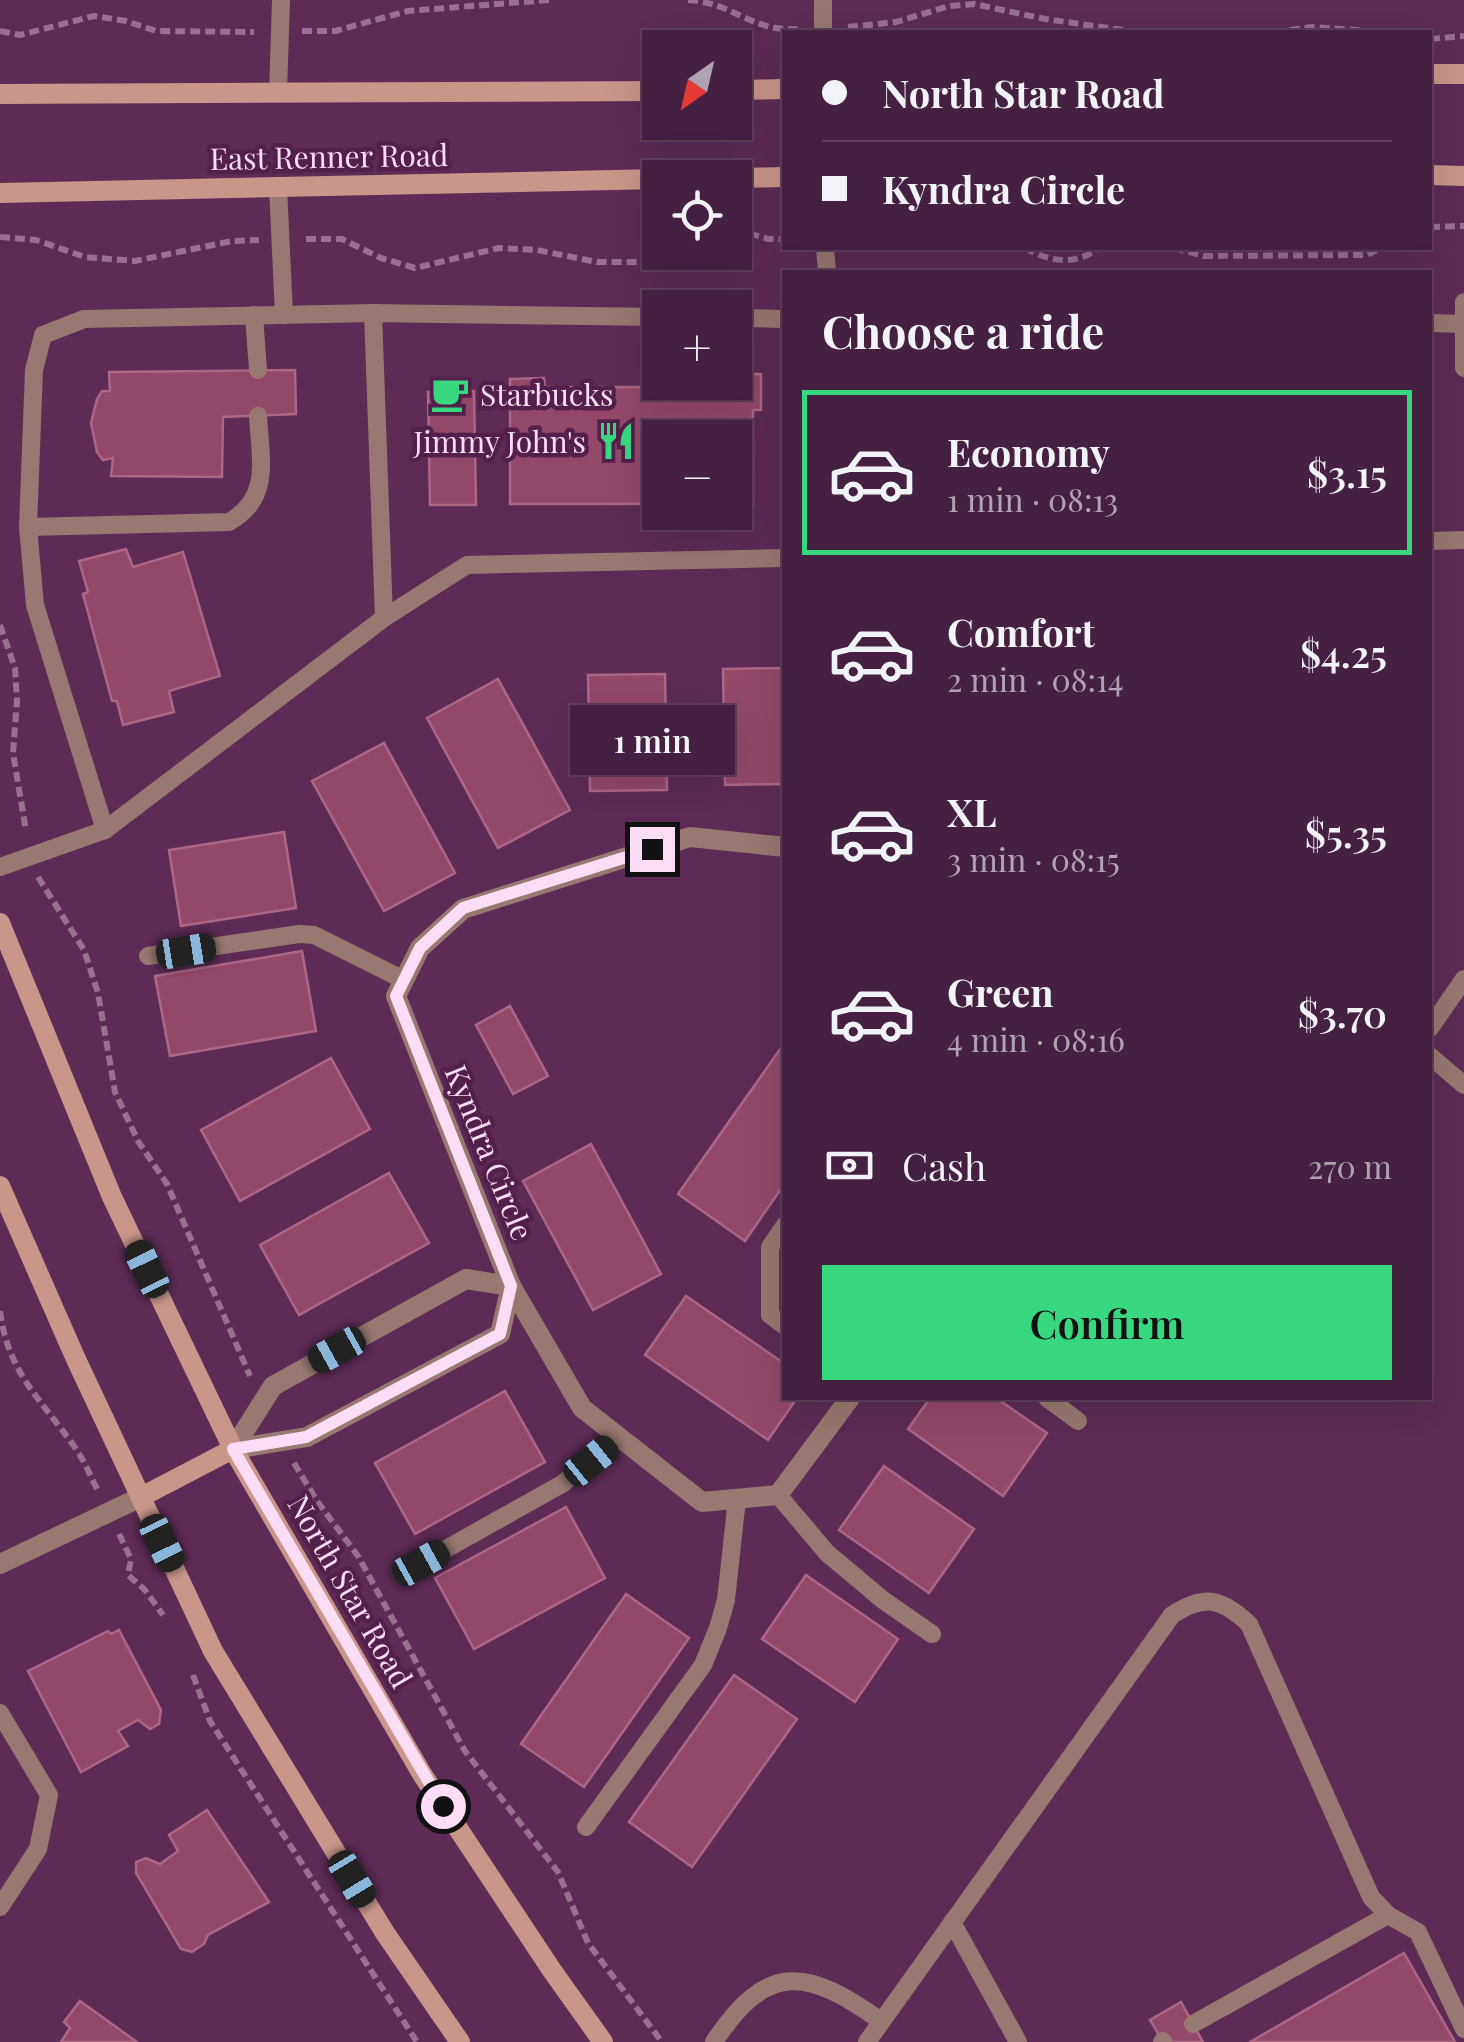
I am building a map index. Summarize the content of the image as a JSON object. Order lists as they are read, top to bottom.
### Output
{
  "streets": {
    "main road": ["East Renner Road", "North Star Road"],
    "street": ["Kyndra Circle"]
  },
  "places": {
    "cafe": ["Starbucks"],
    "restaurant": ["Jimmy John's"]
  },
  "north": "bottom left",
  "page": {
    "map_buttons": ["+", "−"],
    "banner": ["North Star Road", "Kyndra Circle"],
    "heading": "Choose a ride",
    "list": [
      {
        "name": "Economy",
        "note": "1 min · 08:13",
        "value": "$3.15"
      },
      {
        "name": "Comfort",
        "note": "2 min · 08:14",
        "value": "$4.25"
      },
      {
        "name": "XL",
        "note": "3 min · 08:15",
        "value": "$5.35"
      },
      {
        "name": "Green",
        "note": "4 min · 08:16",
        "value": "$3.70"
      }
    ],
    "bubble": "1 min",
    "pay": ["Cash", "270 m"],
    "buttons": "Confirm"
  }
}
